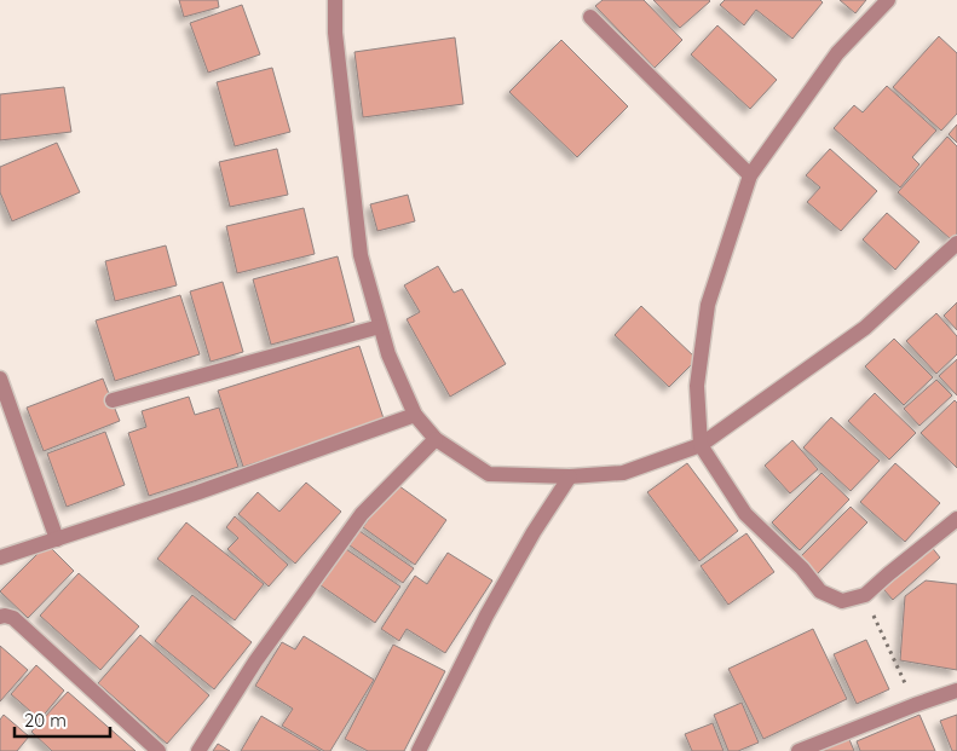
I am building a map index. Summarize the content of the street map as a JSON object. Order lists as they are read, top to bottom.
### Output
{
  "scale_bar": "20 m"
}
